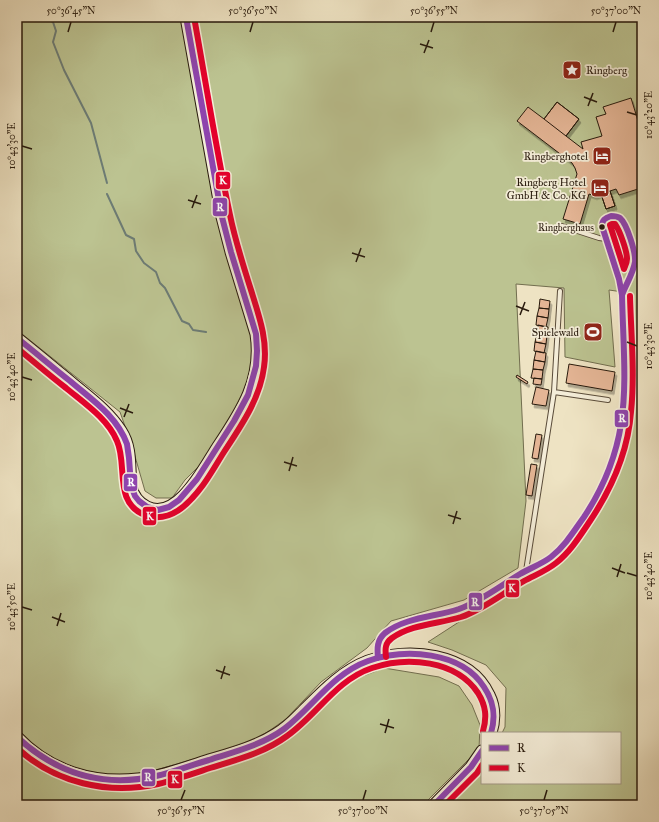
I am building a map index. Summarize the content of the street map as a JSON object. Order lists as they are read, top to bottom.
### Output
{
  "places": {
    "place": ["Ringberg"],
    "hotel": ["Ringberghotel", "Ringberg Hotel GmbH & Co. KG"],
    "other": ["Ringberghaus"],
    "sports": ["Spielewald"]
  },
  "lines": ["transit line R", "transit line K"],
  "legend": ["R", "K"],
  "coordinates": [
    "50°36'45\"N",
    "50°36'50\"N",
    "50°36'55\"N",
    "50°37'00\"N",
    "10°43'20\"E",
    "10°43'30\"E",
    "10°43'40\"E",
    "10°43'50\"E",
    "50°37'05\"N"
  ]
}
